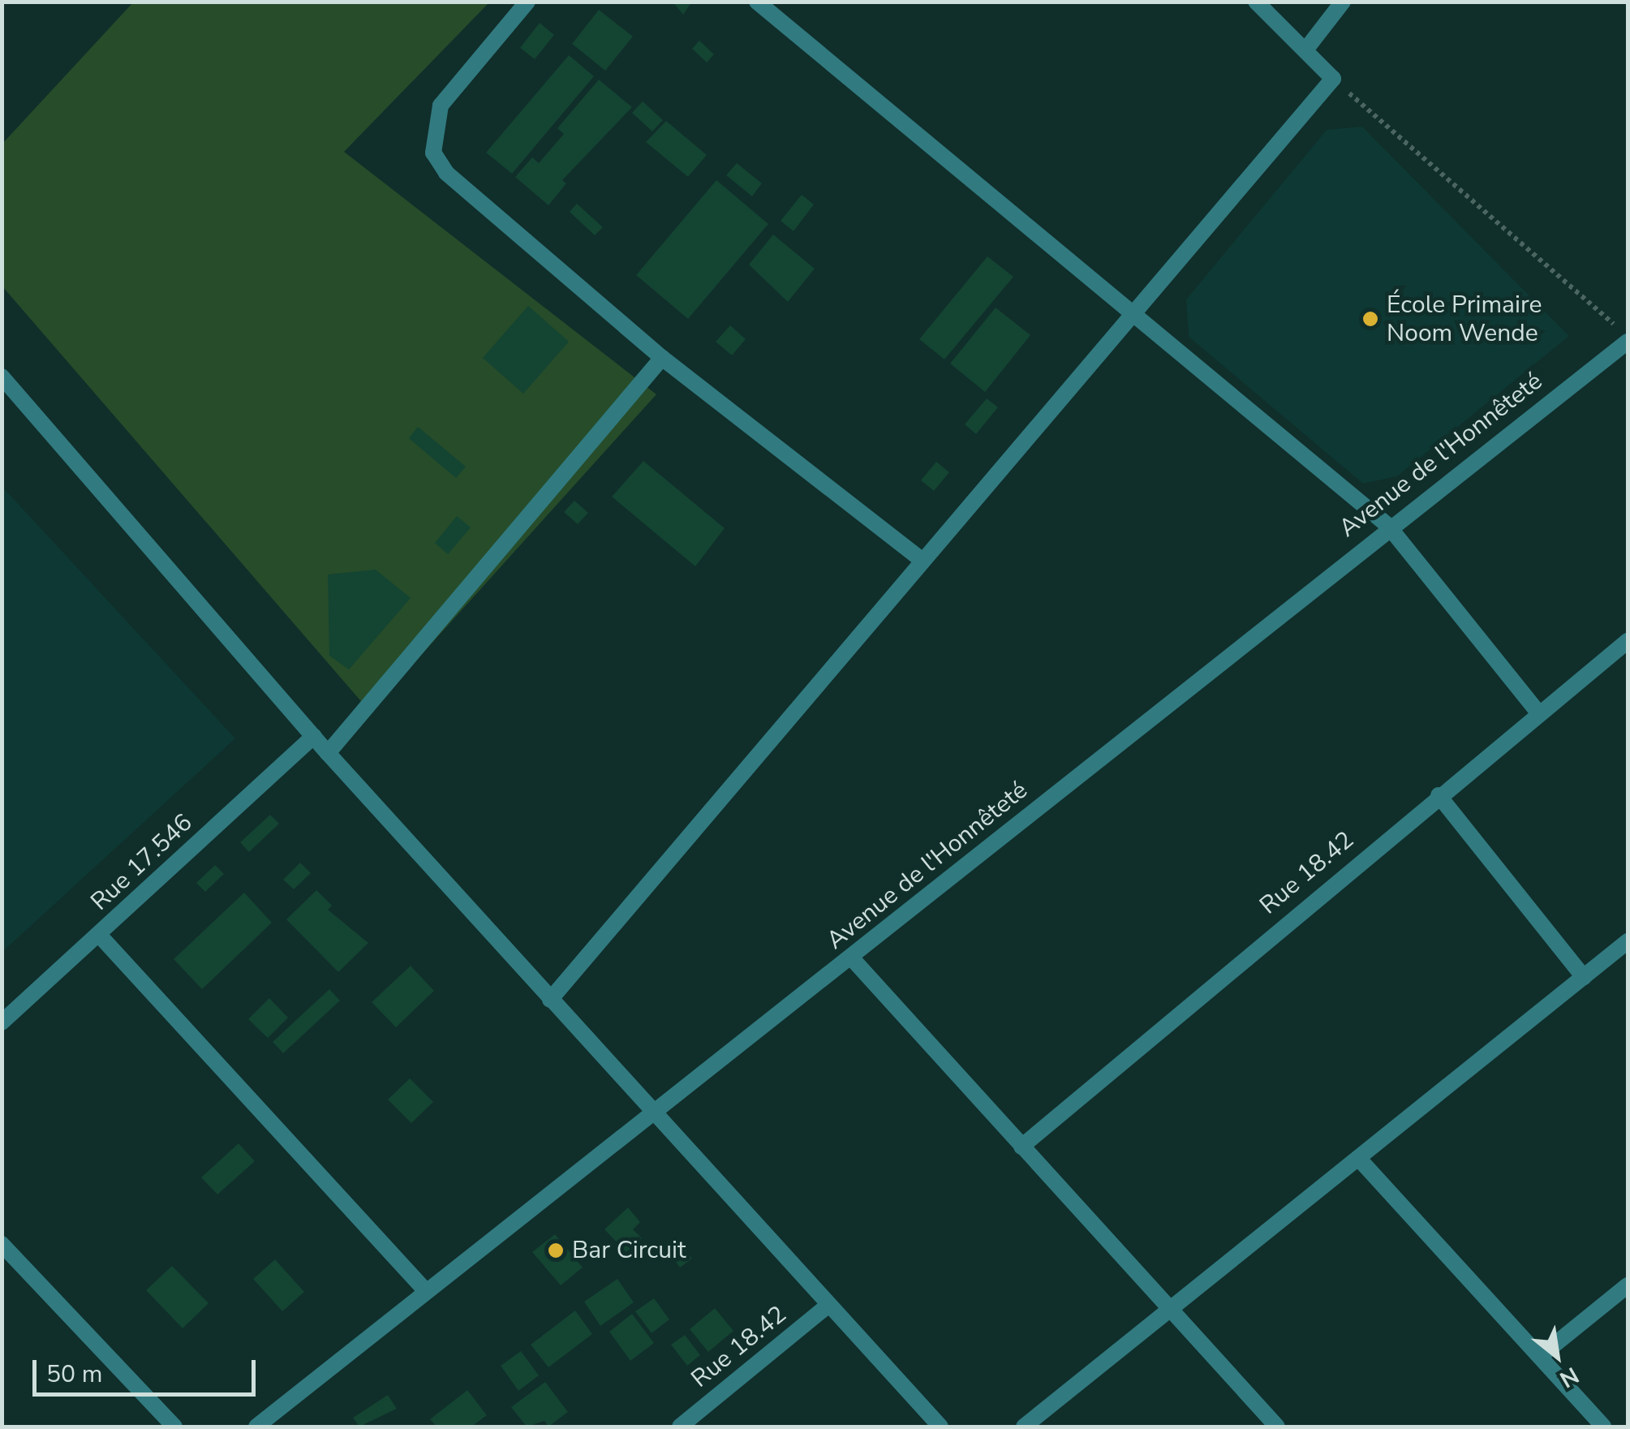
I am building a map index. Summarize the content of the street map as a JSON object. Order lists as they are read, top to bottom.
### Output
{
  "streets": {
    "street": ["Avenue de l'Honnêteté", "Rue 17.546", "Rue 18.42"]
  },
  "places": ["École Primaire Noom Wende", "Bar Circuit"],
  "scale_bar": "50 m",
  "north": "bottom right"
}
